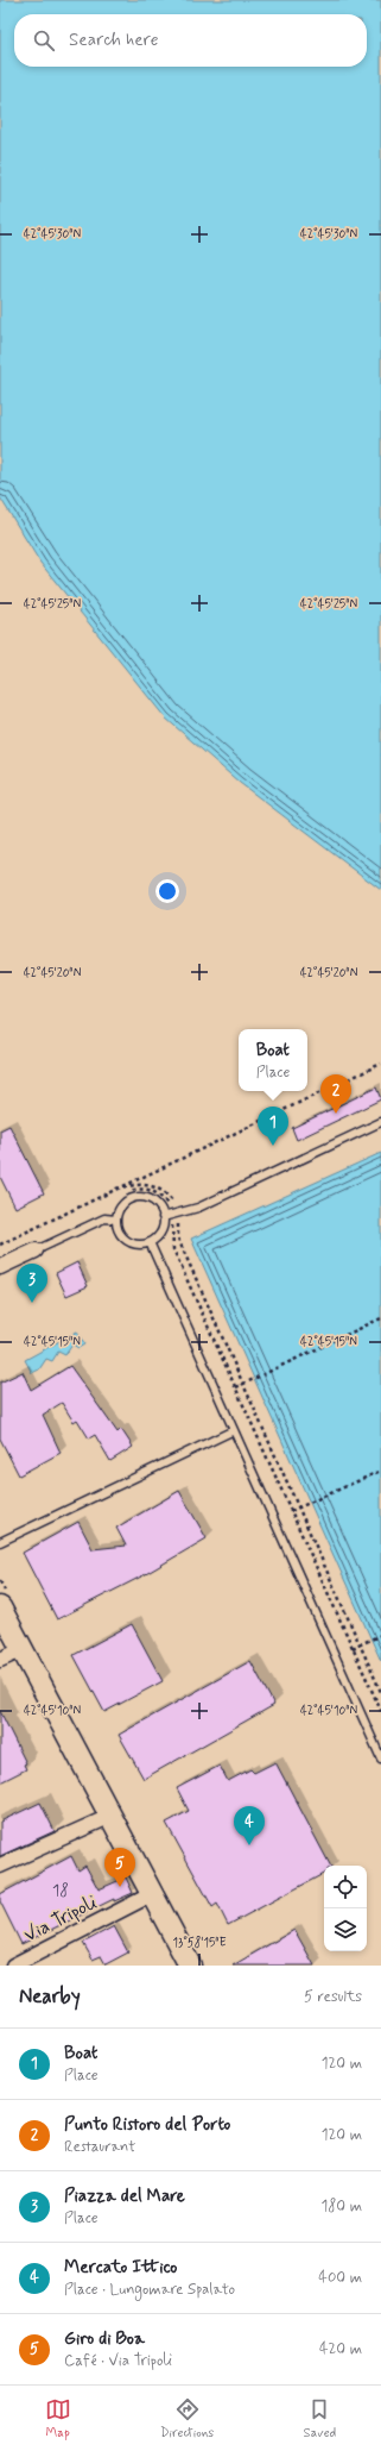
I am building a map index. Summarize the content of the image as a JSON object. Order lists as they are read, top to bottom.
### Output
{
  "streets": {
    "street": ["Via Tripoli"]
  },
  "house_numbers": ["18"],
  "page": {
    "search": "Search here",
    "popup": ["Boat", "Place"],
    "pins": [
      "2",
      "1",
      "3",
      "4",
      "5"
    ],
    "heading": ["Nearby", "5 results"],
    "list": [
      {
        "mark": "1",
        "name": "Boat",
        "note": "Place",
        "value": "120 m"
      },
      {
        "mark": "2",
        "name": "Punto Ristoro del Porto",
        "note": "Restaurant",
        "value": "120 m"
      },
      {
        "mark": "3",
        "name": "Piazza del Mare",
        "note": "Place",
        "value": "180 m"
      },
      {
        "mark": "4",
        "name": "Mercato Ittico",
        "note": "Place · Lungomare Spalato",
        "value": "400 m"
      },
      {
        "mark": "5",
        "name": "Giro di Boa",
        "note": "Café · Via Tripoli",
        "value": "420 m"
      }
    ],
    "nav": ["Map", "Directions", "Saved"]
  },
  "coordinates": [
    "42°45'30\"N",
    "42°45'25\"N",
    "42°45'20\"N",
    "42°45'15\"N",
    "42°45'10\"N",
    "13°58'15\"E"
  ]
}
